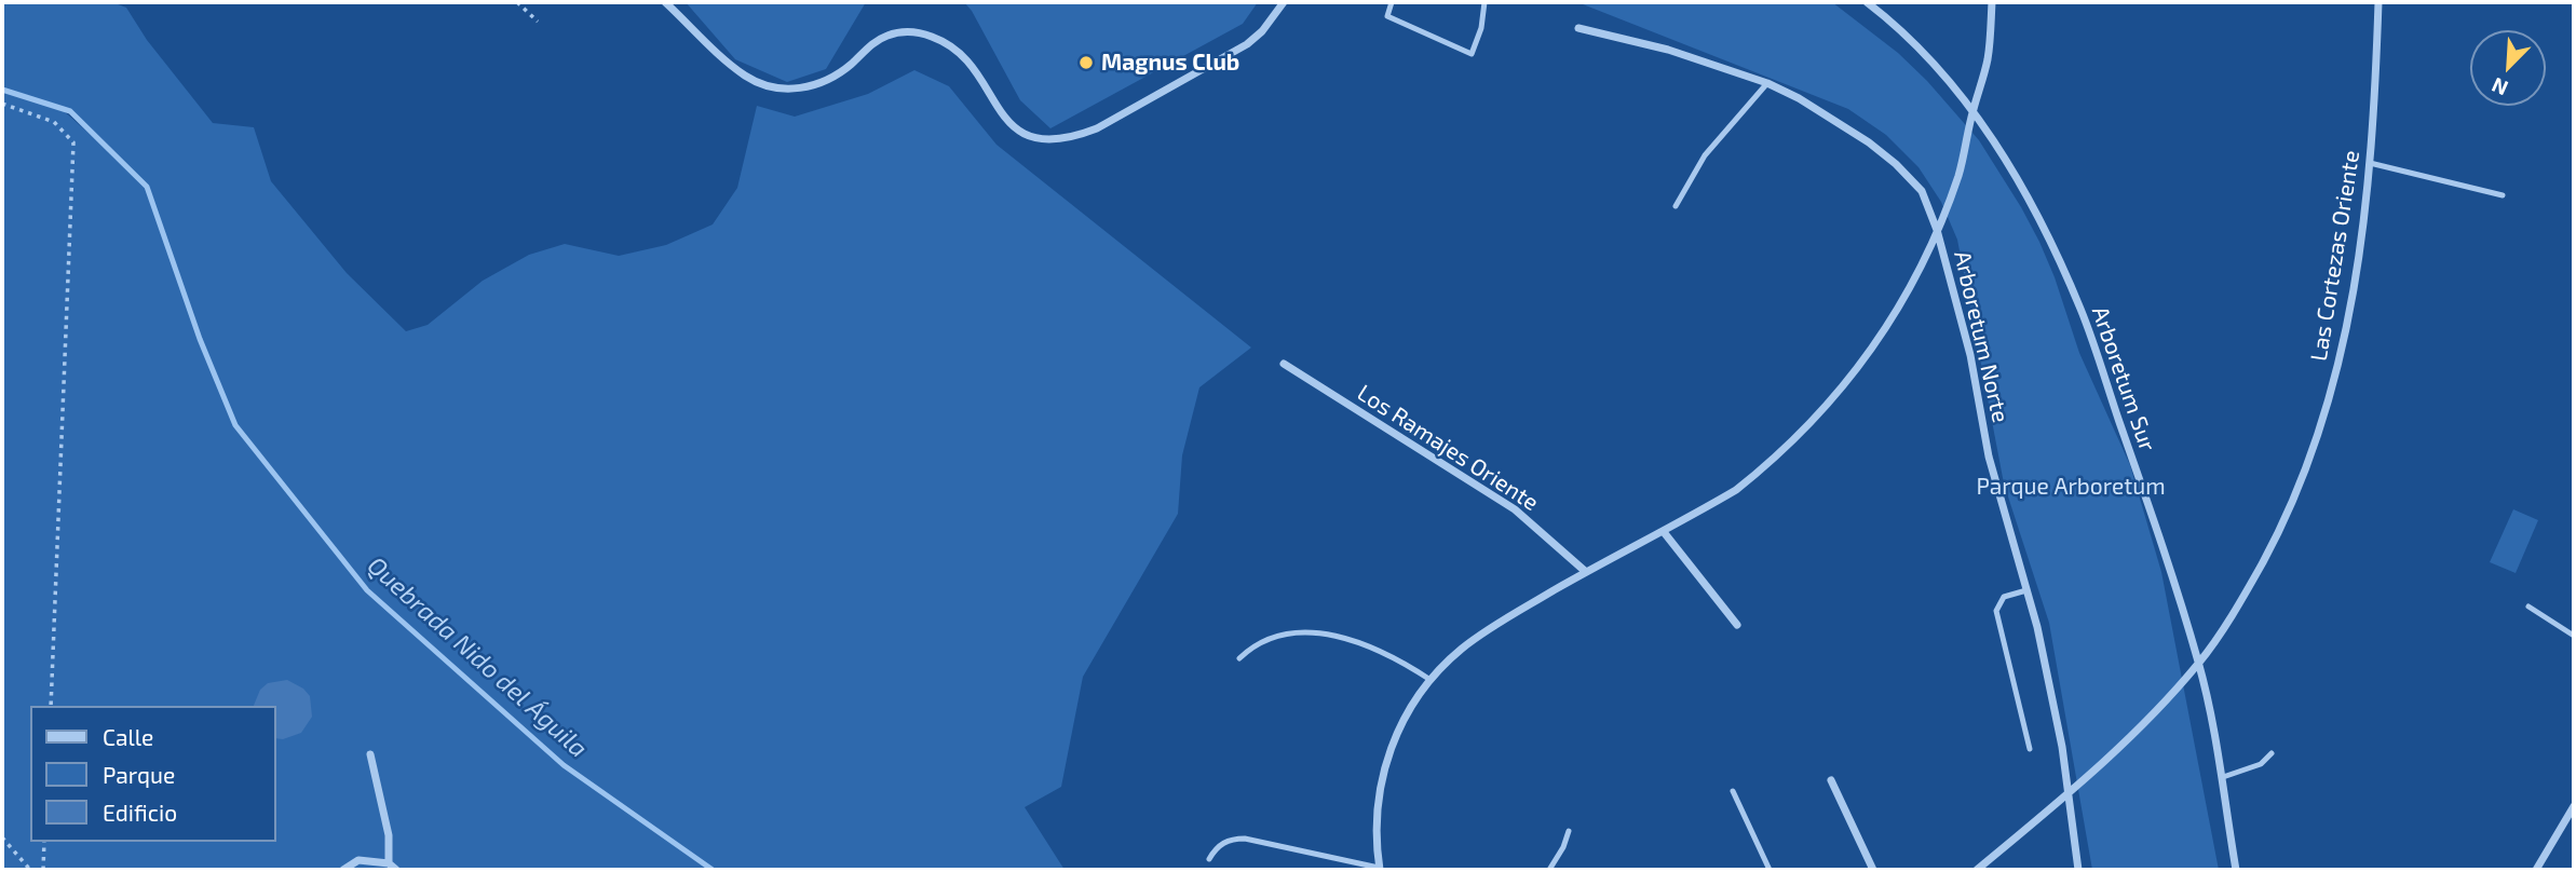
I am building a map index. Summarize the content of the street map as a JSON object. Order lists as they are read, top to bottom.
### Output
{
  "streets": {
    "street": [
      "Las Cortezas Oriente",
      "Arboretum Norte",
      "Arboretum Sur",
      "Los Ramajes Oriente"
    ]
  },
  "crossings": [
    ["Las Cortezas Oriente", "Arboretum Norte"],
    ["Las Cortezas Oriente", "Arboretum Sur"]
  ],
  "water": ["Quebrada Nido del Águila"],
  "parks": ["Parque Arboretum"],
  "places": ["Magnus Club"],
  "legend": ["Calle", "Parque", "Edificio"],
  "north": "bottom left"
}
